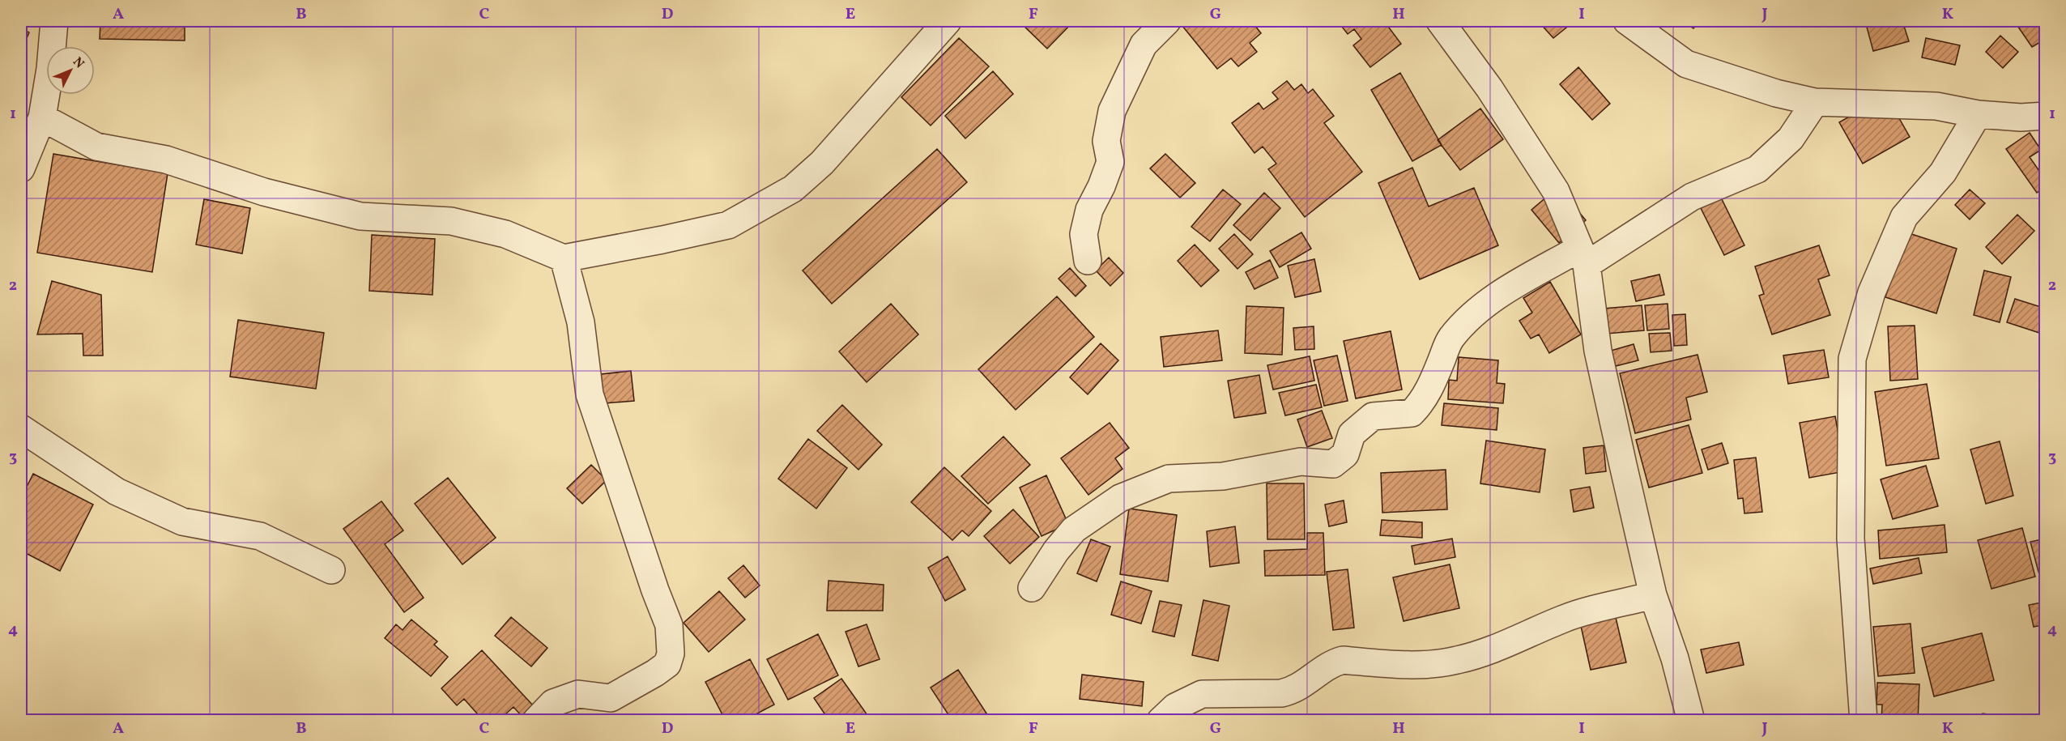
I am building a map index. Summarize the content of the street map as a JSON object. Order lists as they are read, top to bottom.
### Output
{
  "north": "top right",
  "grid": {
    "columns": [
      "A",
      "B",
      "C",
      "D",
      "E",
      "F",
      "G",
      "H",
      "I",
      "J",
      "K"
    ],
    "rows": [
      "1",
      "2",
      "3",
      "4"
    ]
  }
}
